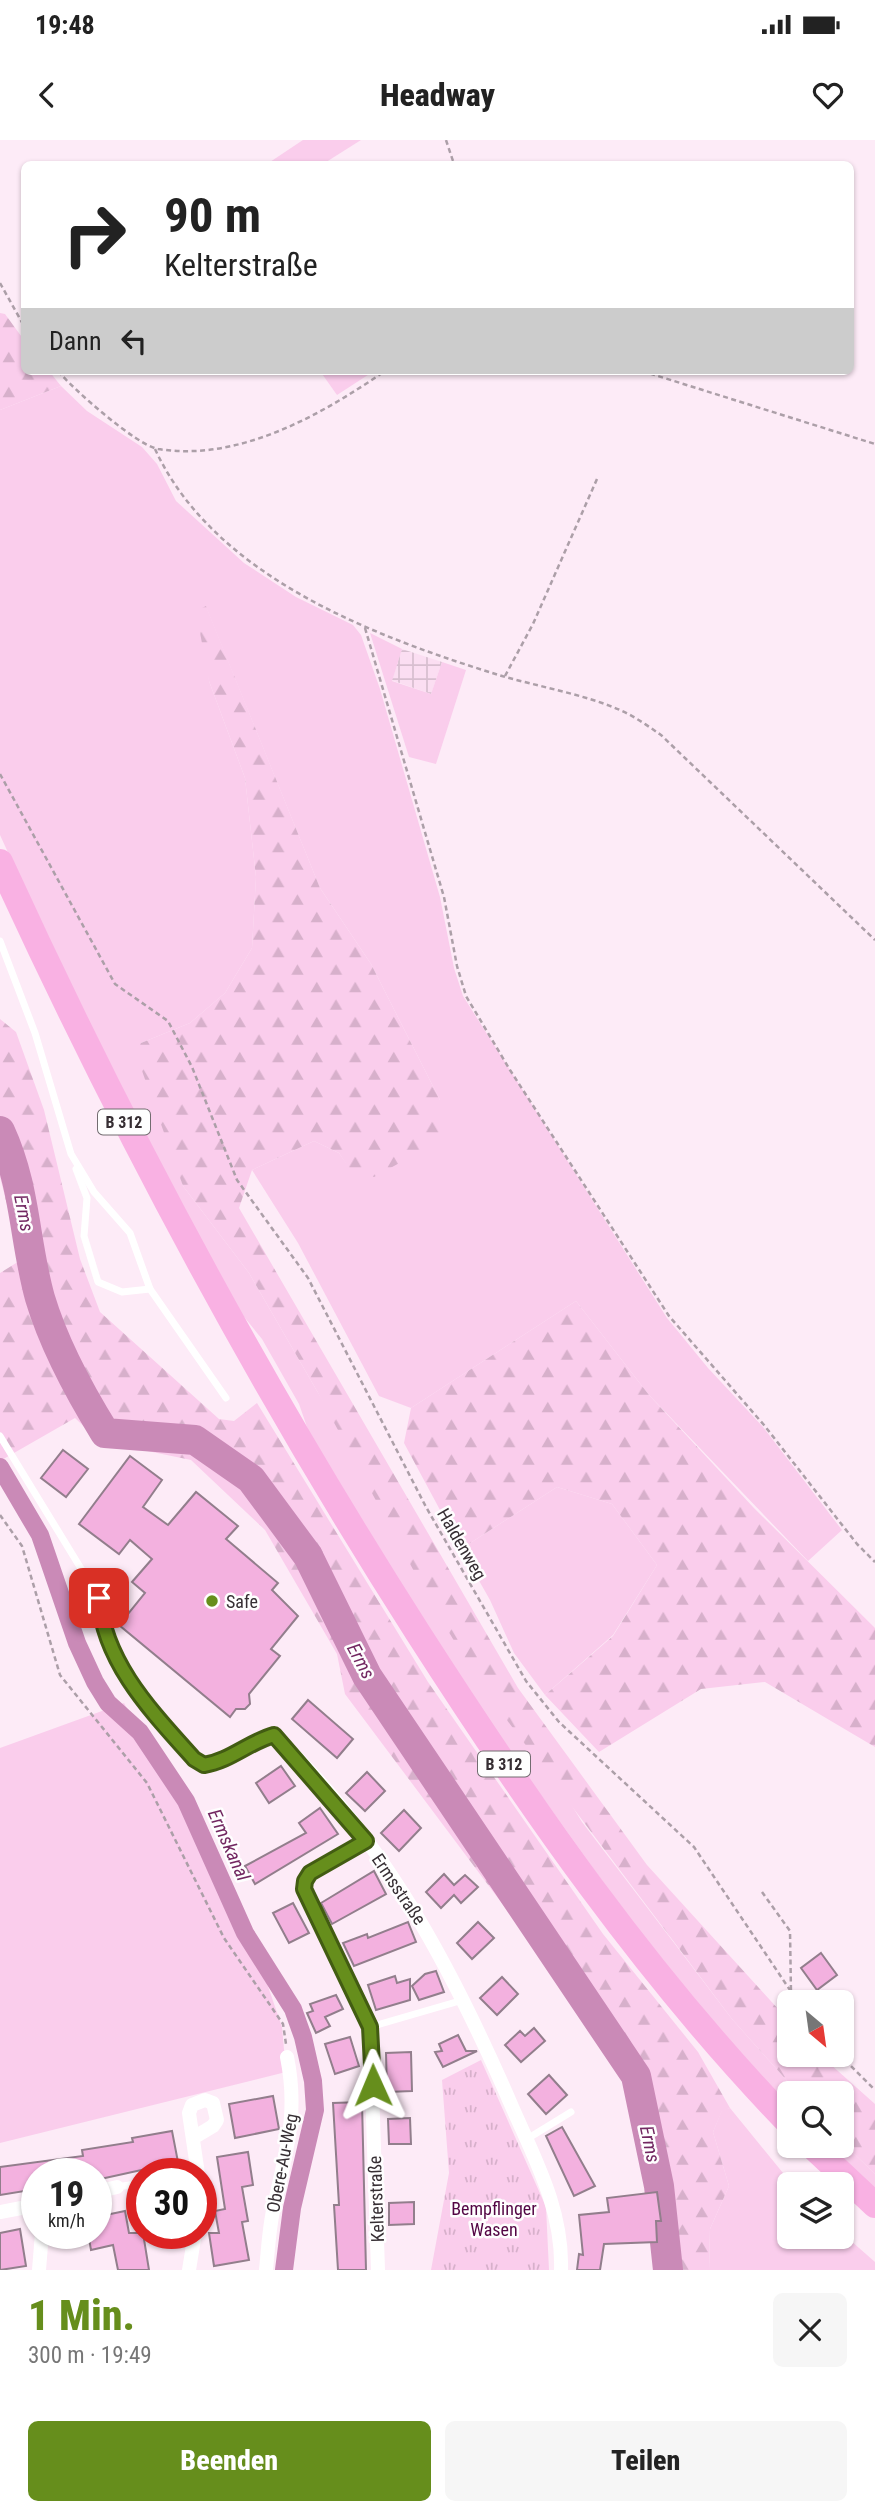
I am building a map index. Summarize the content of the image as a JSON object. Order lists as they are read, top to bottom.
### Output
{
  "streets": {
    "highway": ["B 312"],
    "street": ["Ermsstraße", "Obere-Au-Weg", "Kelterstraße"],
    "path": ["Haldenweg"]
  },
  "crossings": [
    ["Ermsstraße", "Kelterstraße"]
  ],
  "water": ["Erms", "Ermskanal"],
  "parks": ["Bempflinger Wasen"],
  "places": ["Safe"],
  "north": "bottom right",
  "page": {
    "status": "19:48",
    "header": "Headway",
    "turn": ["90 m", "Kelterstraße"],
    "then": "Dann",
    "speed": "19 km/h",
    "limit": "30",
    "heading": ["1 Min.", "300 m · 19:49"],
    "buttons": ["Beenden", "Teilen"]
  }
}
